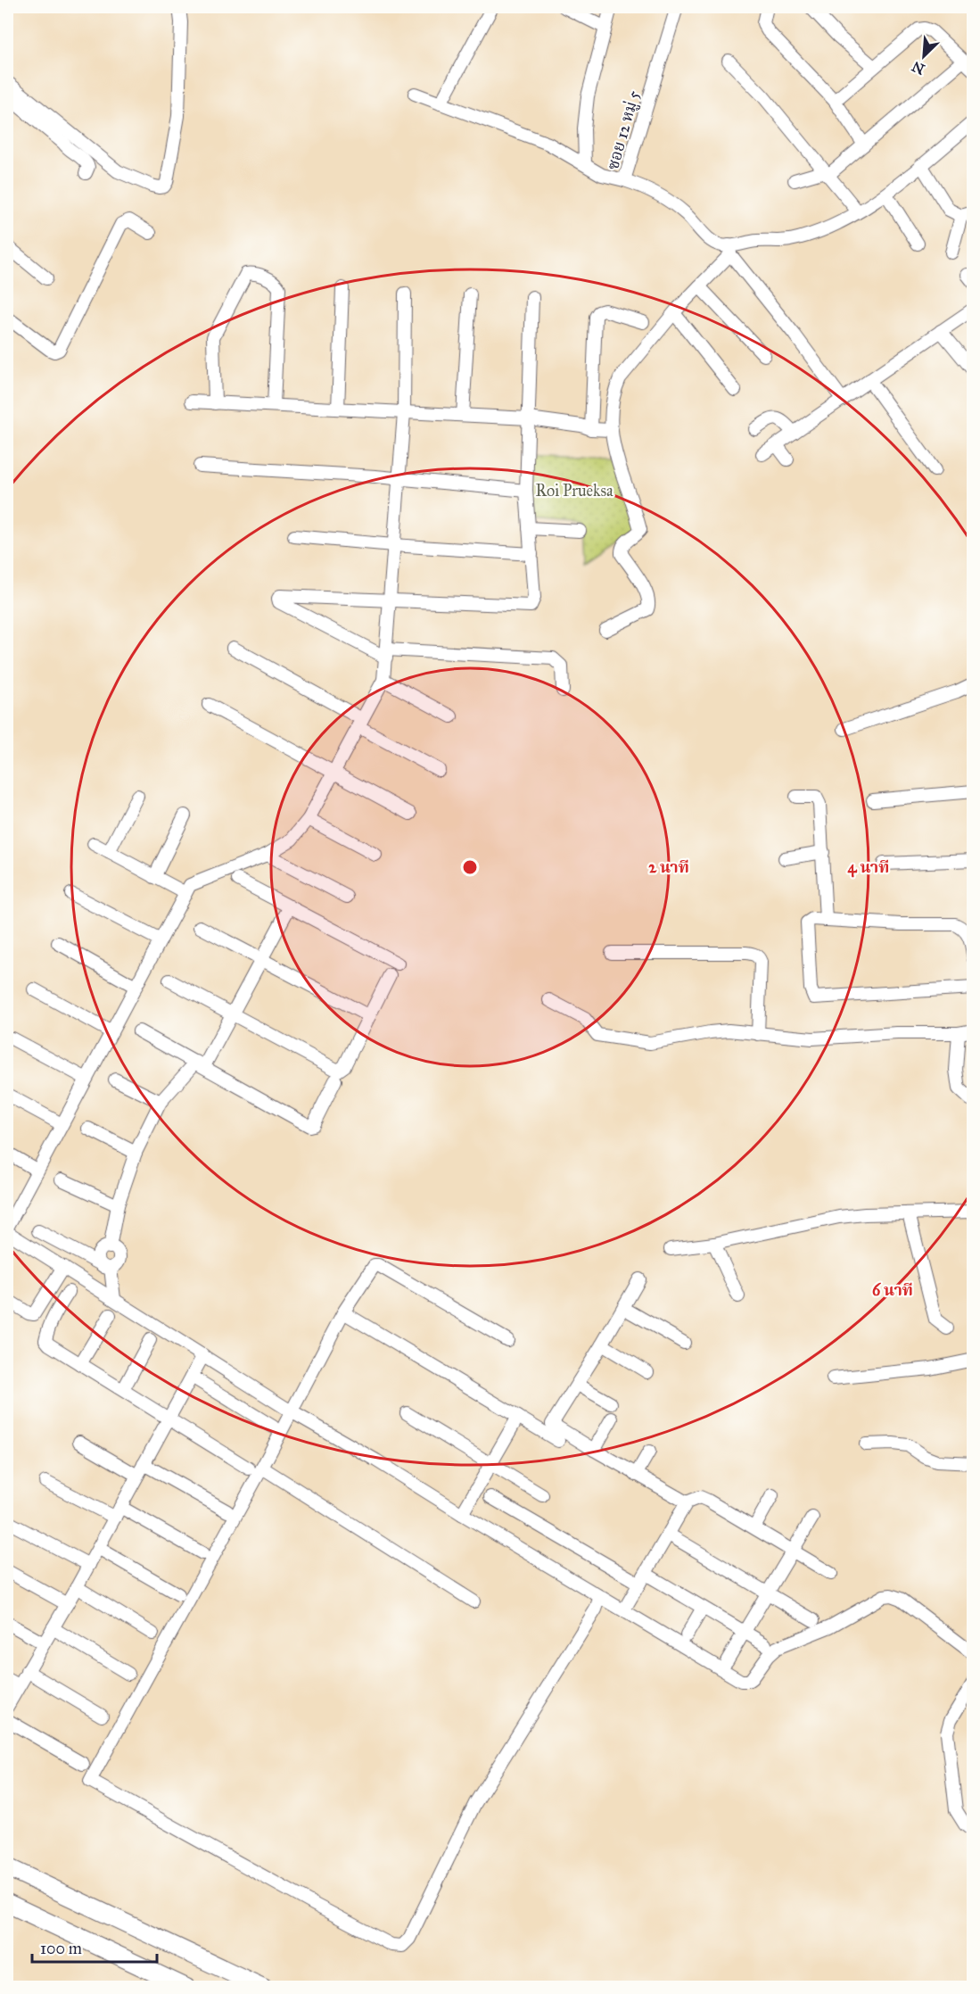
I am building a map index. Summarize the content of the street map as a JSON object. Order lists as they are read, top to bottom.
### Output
{
  "streets": {
    "street": ["ซอย 12 หมู่ 5"]
  },
  "parks": ["Roi Prueksa"],
  "scale_bar": "100 m",
  "north": "bottom left",
  "rings": ["2 นาที", "4 นาที", "6 นาที"]
}
